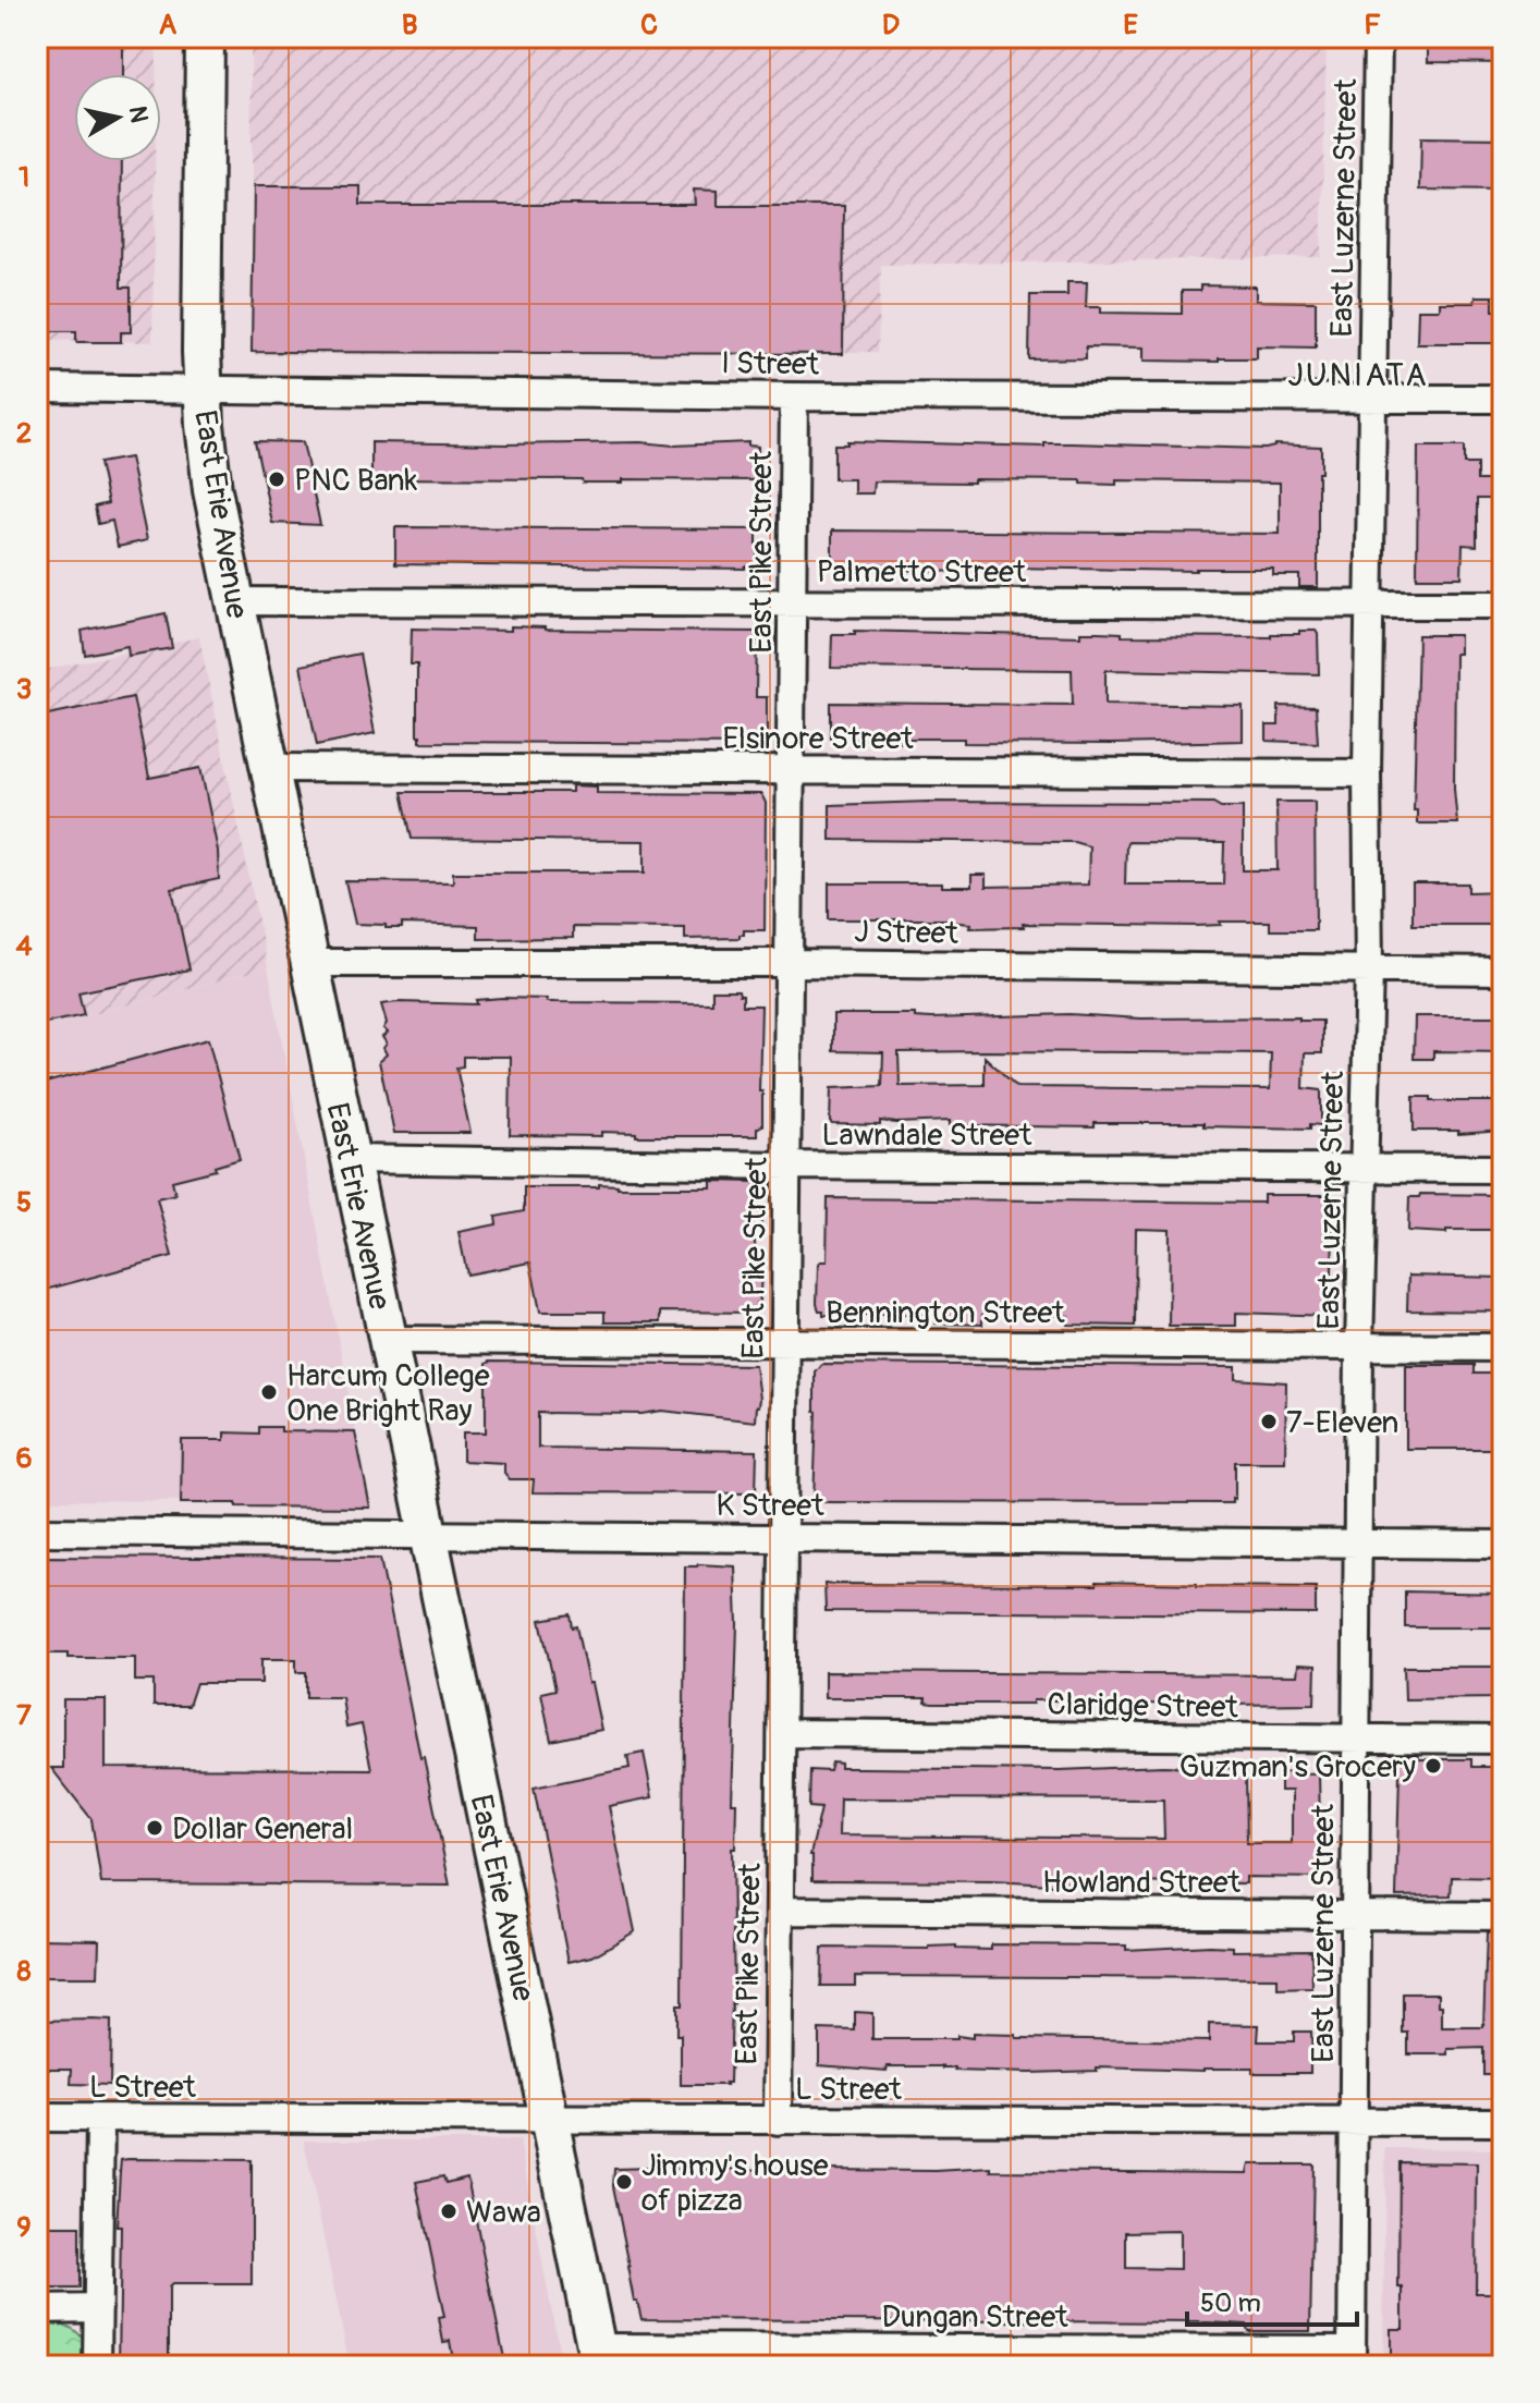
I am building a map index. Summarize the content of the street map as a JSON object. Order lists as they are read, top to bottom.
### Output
{
  "streets": {
    "main road": ["East Erie Avenue"],
    "street": [
      "East Luzerne Street",
      "I Street",
      "East Pike Street",
      "Palmetto Street",
      "Elsinore Street",
      "J Street",
      "Lawndale Street",
      "Bennington Street",
      "K Street",
      "Claridge Street",
      "Howland Street",
      "L Street",
      "Dungan Street"
    ]
  },
  "crossings": [
    ["East Luzerne Street", "I Street"],
    ["East Luzerne Street", "Palmetto Street"],
    ["East Luzerne Street", "Elsinore Street"],
    ["East Luzerne Street", "J Street"],
    ["East Luzerne Street", "Lawndale Street"],
    ["East Luzerne Street", "Bennington Street"],
    ["East Luzerne Street", "K Street"],
    ["East Luzerne Street", "Claridge Street"],
    ["East Luzerne Street", "Howland Street"],
    ["East Luzerne Street", "L Street"],
    ["East Luzerne Street", "Dungan Street"],
    ["I Street", "East Erie Avenue"],
    ["I Street", "East Pike Street"],
    ["East Erie Avenue", "Palmetto Street"],
    ["East Erie Avenue", "Elsinore Street"],
    ["East Erie Avenue", "J Street"],
    ["East Erie Avenue", "Lawndale Street"],
    ["East Erie Avenue", "Bennington Street"],
    ["East Erie Avenue", "K Street"],
    ["East Erie Avenue", "L Street"],
    ["East Erie Avenue", "Dungan Street"],
    ["East Pike Street", "Palmetto Street"],
    ["East Pike Street", "Elsinore Street"],
    ["East Pike Street", "J Street"],
    ["East Pike Street", "Lawndale Street"],
    ["East Pike Street", "Bennington Street"],
    ["East Pike Street", "K Street"],
    ["East Pike Street", "Claridge Street"],
    ["East Pike Street", "Howland Street"],
    ["East Pike Street", "L Street"]
  ],
  "districts": ["JUNIATA"],
  "places": [
    "PNC Bank",
    "Harcum College One Bright Ray",
    "7-Eleven",
    "Guzman's Grocery",
    "Dollar General",
    "Jimmy's house of pizza",
    "Wawa"
  ],
  "scale_bar": "50 m",
  "north": "right",
  "grid": {
    "columns": [
      "A",
      "B",
      "C",
      "D",
      "E",
      "F"
    ],
    "rows": [
      "1",
      "2",
      "3",
      "4",
      "5",
      "6",
      "7",
      "8",
      "9"
    ]
  }
}
